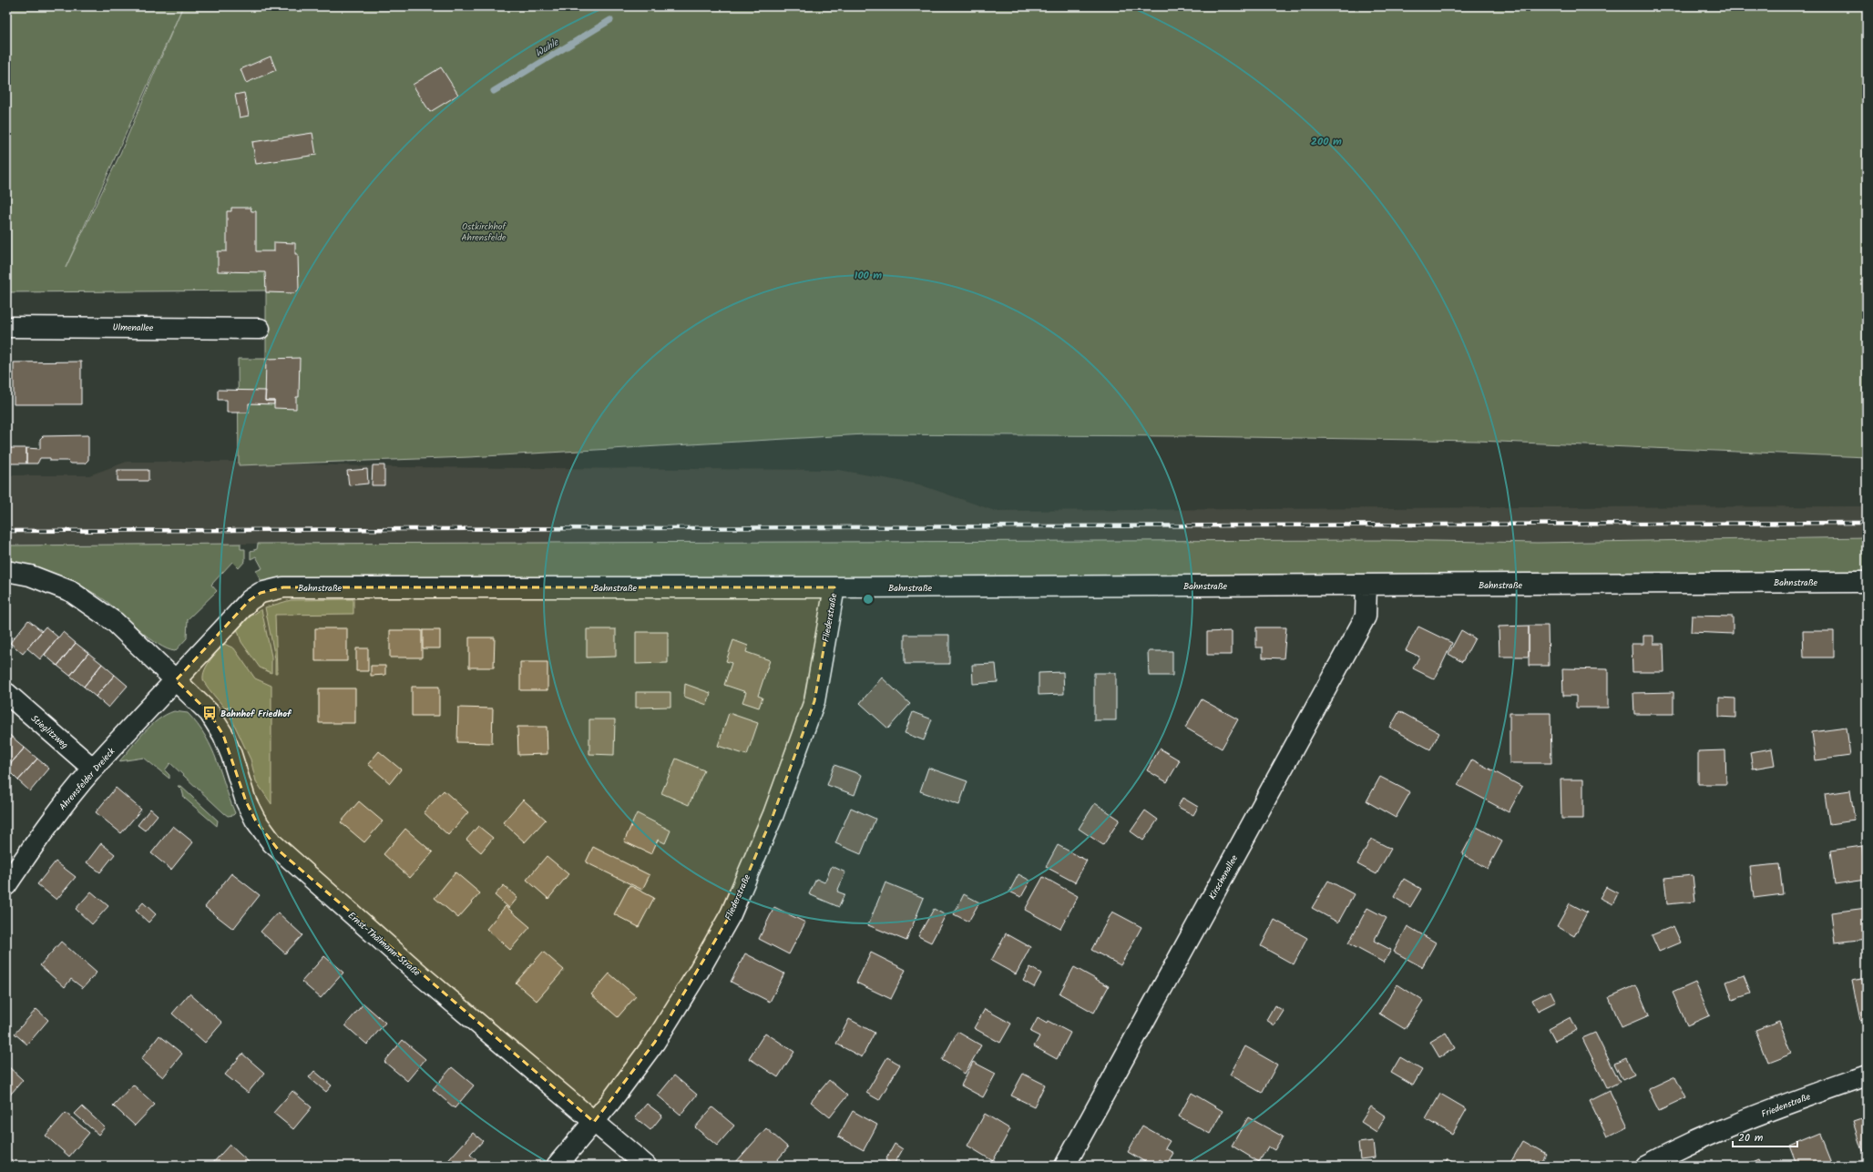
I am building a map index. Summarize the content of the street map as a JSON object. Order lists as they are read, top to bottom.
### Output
{
  "streets": {
    "street": [
      "Ulmenallee",
      "Bahnstraße",
      "Fliederstraße",
      "Stieglitzweg",
      "Ahrensfelder Dreieck",
      "Kirschenallee",
      "Ernst-Thälmann-Straße",
      "Friedenstraße"
    ]
  },
  "crossings": [
    ["Bahnstraße", "Fliederstraße"],
    ["Bahnstraße", "Ahrensfelder Dreieck"],
    ["Bahnstraße", "Kirschenallee"],
    ["Bahnstraße", "Ernst-Thälmann-Straße"],
    ["Fliederstraße", "Ernst-Thälmann-Straße"],
    ["Stieglitzweg", "Ahrensfelder Dreieck"],
    ["Ahrensfelder Dreieck", "Ernst-Thälmann-Straße"]
  ],
  "water": ["Wuhle"],
  "parks": ["Ostkirchhof Ahrensfelde"],
  "places": {
    "bus stop": ["Bahnhof Friedhof"]
  },
  "scale_bar": "20 m",
  "rings": ["200 m", "100 m"]
}
